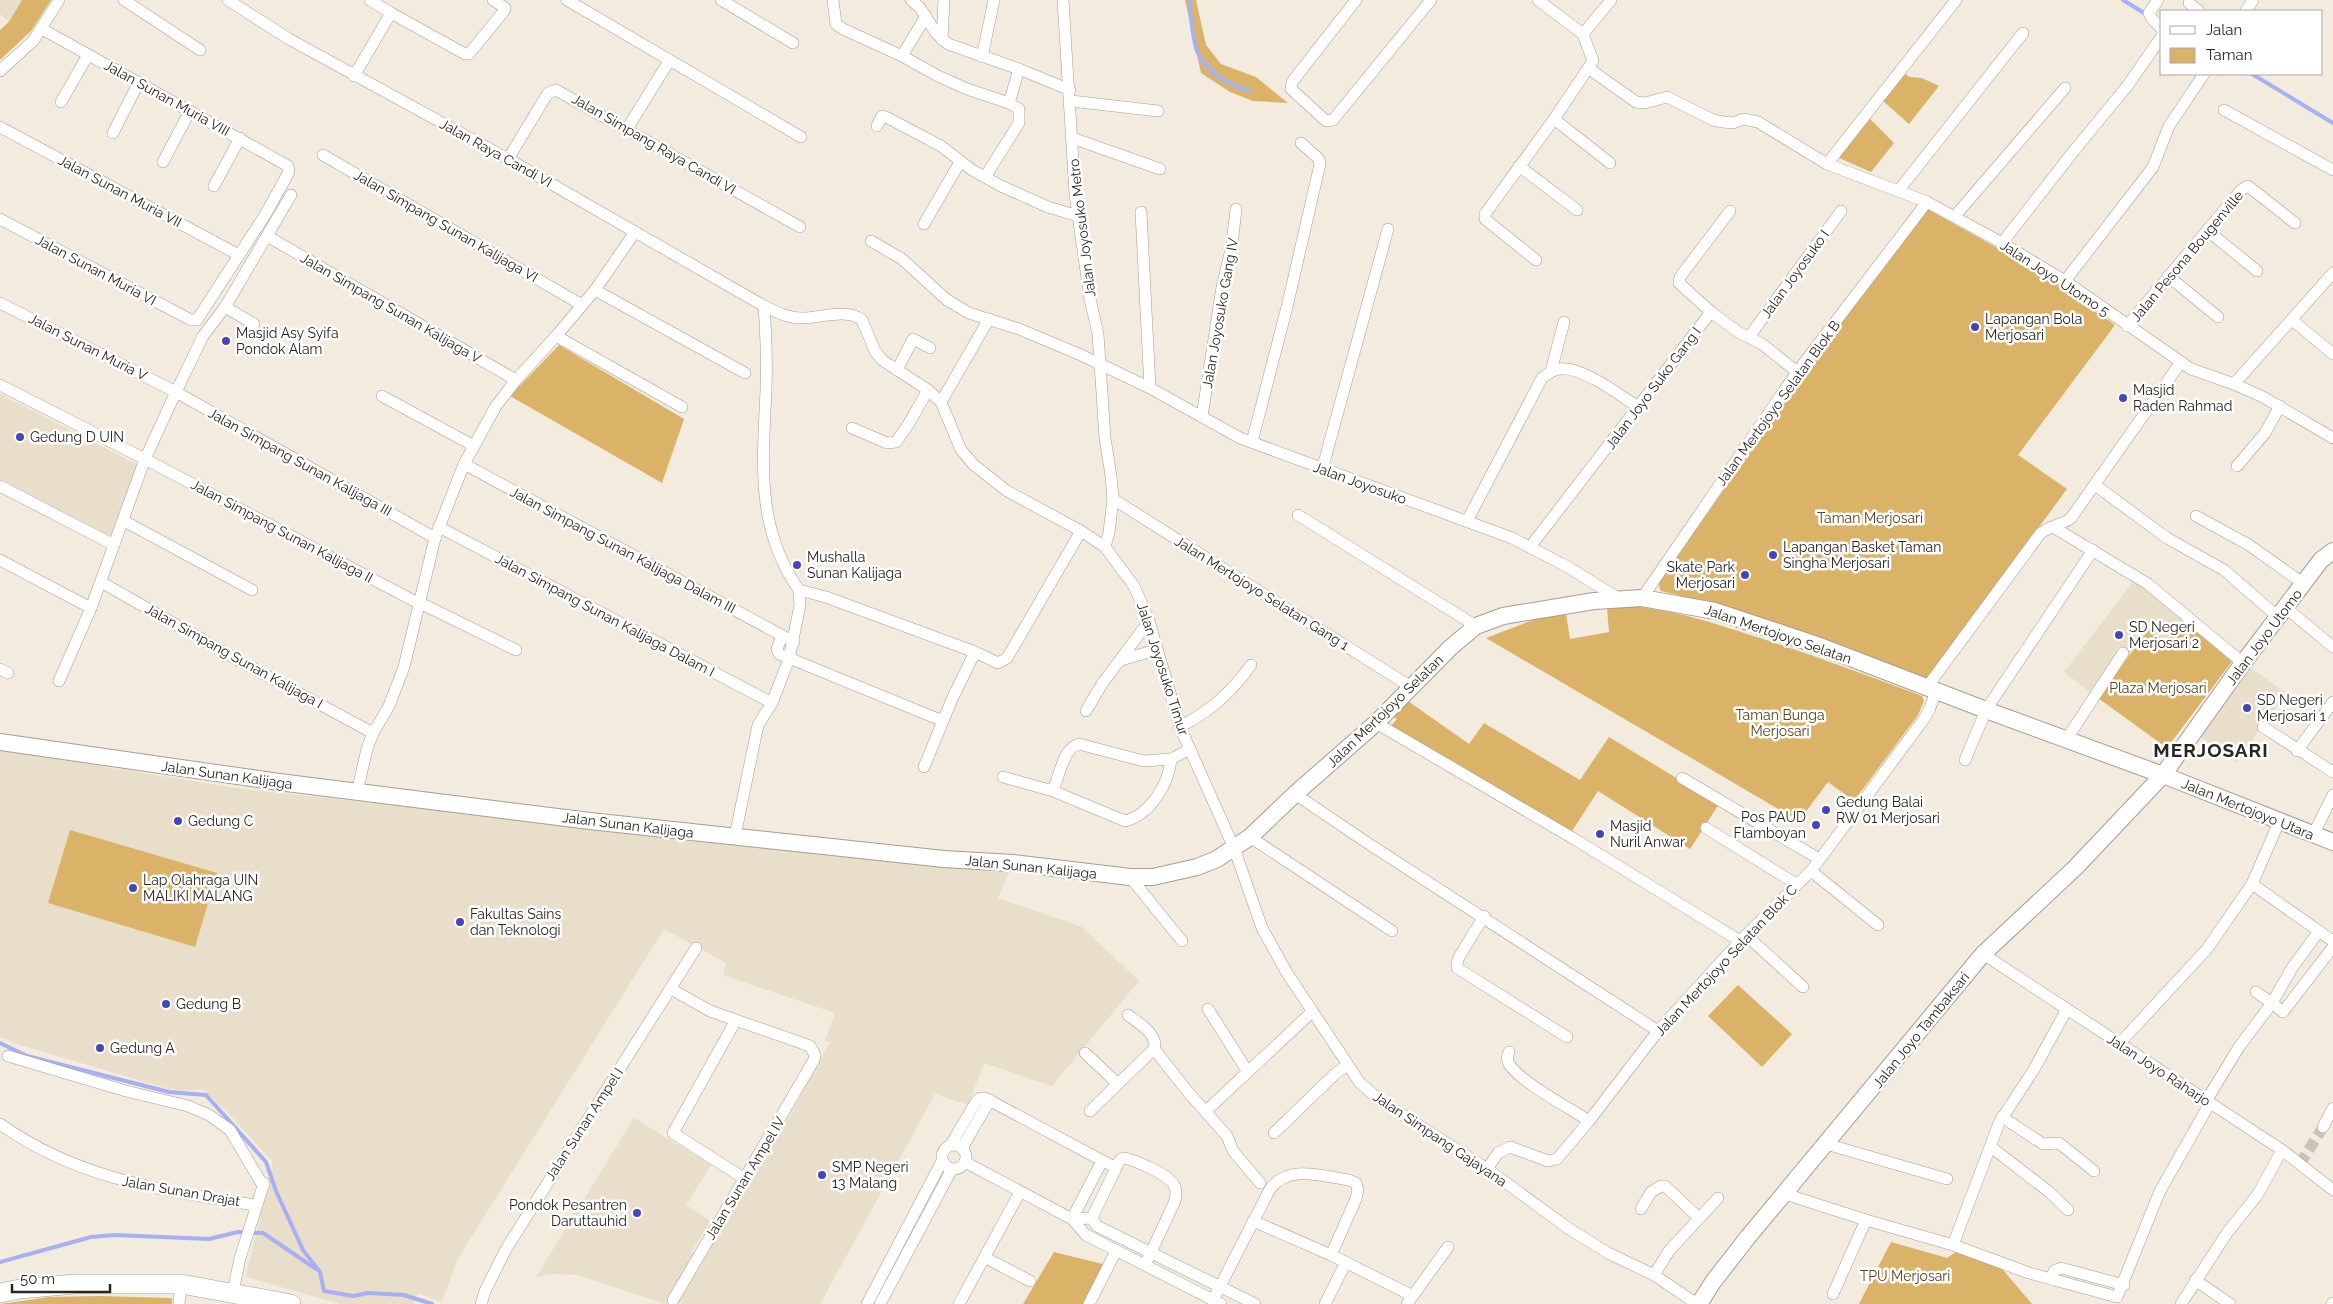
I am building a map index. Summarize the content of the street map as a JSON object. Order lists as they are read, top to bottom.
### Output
{
  "streets": {
    "main road": [
      "Jalan Mertojoyo Selatan",
      "Jalan Joyo Utomo",
      "Jalan Sunan Kalijaga",
      "Jalan Mertojoyo Utara",
      "Jalan Joyo Tambaksari"
    ],
    "street": [
      "Jalan Sunan Muria VIII",
      "Jalan Simpang Raya Candi VI",
      "Jalan Raya Candi VI",
      "Jalan Sunan Muria VII",
      "Jalan Simpang Sunan Kalijaga VI",
      "Jalan Joyosuko Metro",
      "Jalan Pesona Bougenville",
      "Jalan Sunan Muria VI",
      "Jalan Joyosuko I",
      "Jalan Joyo Utomo 5",
      "Jalan Simpang Sunan Kalijaga V",
      "Jalan Joyosuko Gang IV",
      "Jalan Sunan Muria V",
      "Jalan Joyo Suko Gang I",
      "Jalan Mertojoyo Selatan Blok B",
      "Jalan Simpang Sunan Kalijaga III",
      "Jalan Joyosuko",
      "Jalan Simpang Sunan Kalijaga II",
      "Jalan Simpang Sunan Kalijaga Dalam III",
      "Jalan Mertojoyo Selatan Gang 1",
      "Jalan Simpang Sunan Kalijaga Dalam I",
      "Jalan Simpang Sunan Kalijaga I",
      "Jalan Joyosuko Timur",
      "Jalan Mertojoyo Selatan Blok C",
      "Jalan Joyo Raharjo",
      "Jalan Sunan Ampel I",
      "Jalan Simpang Gajayana",
      "Jalan Sunan Ampel IV",
      "Jalan Sunan Drajat"
    ]
  },
  "crossings": [
    ["Jalan Sunan Muria VIII", "Jalan Sunan Muria VII"],
    ["Jalan Sunan Muria VIII", "Jalan Sunan Muria VI"],
    ["Jalan Simpang Raya Candi VI", "Jalan Raya Candi VI"],
    ["Jalan Raya Candi VI", "Jalan Joyosuko Timur"],
    ["Jalan Sunan Muria VII", "Jalan Sunan Muria VI"],
    ["Jalan Joyosuko Metro", "Jalan Joyosuko"],
    ["Jalan Joyosuko Metro", "Jalan Mertojoyo Selatan Gang 1"],
    ["Jalan Joyosuko Metro", "Jalan Joyosuko Timur"],
    ["Jalan Pesona Bougenville", "Jalan Joyo Utomo 5"],
    ["Jalan Joyo Utomo 5", "Jalan Mertojoyo Selatan Blok B"],
    ["Jalan Joyo Utomo 5", "Jalan Mertojoyo Selatan Blok C"],
    ["Jalan Joyosuko Gang IV", "Jalan Joyosuko"],
    ["Jalan Sunan Muria V", "Jalan Simpang Sunan Kalijaga III"],
    ["Jalan Joyo Suko Gang I", "Jalan Joyosuko"],
    ["Jalan Mertojoyo Selatan Blok B", "Jalan Mertojoyo Selatan"],
    ["Jalan Simpang Sunan Kalijaga III", "Jalan Simpang Sunan Kalijaga Dalam I"],
    ["Jalan Joyosuko", "Jalan Mertojoyo Selatan"],
    ["Jalan Mertojoyo Selatan Gang 1", "Jalan Mertojoyo Selatan"],
    ["Jalan Mertojoyo Selatan", "Jalan Joyo Utomo"],
    ["Jalan Mertojoyo Selatan", "Jalan Sunan Kalijaga"],
    ["Jalan Mertojoyo Selatan", "Jalan Mertojoyo Utara"],
    ["Jalan Mertojoyo Selatan", "Jalan Mertojoyo Selatan Blok C"],
    ["Jalan Mertojoyo Selatan", "Jalan Joyo Tambaksari"],
    ["Jalan Joyo Utomo", "Jalan Mertojoyo Utara"],
    ["Jalan Joyo Utomo", "Jalan Joyo Tambaksari"],
    ["Jalan Joyosuko Timur", "Jalan Sunan Kalijaga"],
    ["Jalan Joyosuko Timur", "Jalan Simpang Gajayana"],
    ["Jalan Sunan Kalijaga", "Jalan Simpang Gajayana"],
    ["Jalan Mertojoyo Utara", "Jalan Joyo Tambaksari"],
    ["Jalan Mertojoyo Selatan Blok C", "Jalan Simpang Gajayana"],
    ["Jalan Joyo Tambaksari", "Jalan Joyo Raharjo"],
    ["Jalan Joyo Tambaksari", "Jalan Simpang Gajayana"]
  ],
  "districts": ["MERJOSARI"],
  "parks": [
    "Taman Merjosari",
    "Plaza Merjosari",
    "Taman Bunga Merjosari",
    "TPU Merjosari"
  ],
  "places": [
    "Lapangan Bola Merjosari",
    "Masjid Asy Syifa Pondok Alam",
    "Masjid Raden Rahmad",
    "Gedung D UIN",
    "Lapangan Basket Taman Singha Merjosari",
    "Mushalla Sunan Kalijaga",
    "Skate Park Merjosari",
    "SD Negeri Merjosari 2",
    "SD Negeri Merjosari 1",
    "Gedung Balai RW 01 Merjosari",
    "Gedung C",
    "Pos PAUD Flamboyan",
    "Masjid Nuril Anwar",
    "Lap Olahraga UIN MALIKI MALANG",
    "Fakultas Sains dan Teknologi",
    "Gedung B",
    "Gedung A",
    "SMP Negeri 13 Malang",
    "Pondok Pesantren Daruttauhid"
  ],
  "legend": ["Jalan", "Taman"],
  "scale_bar": "50 m"
}
